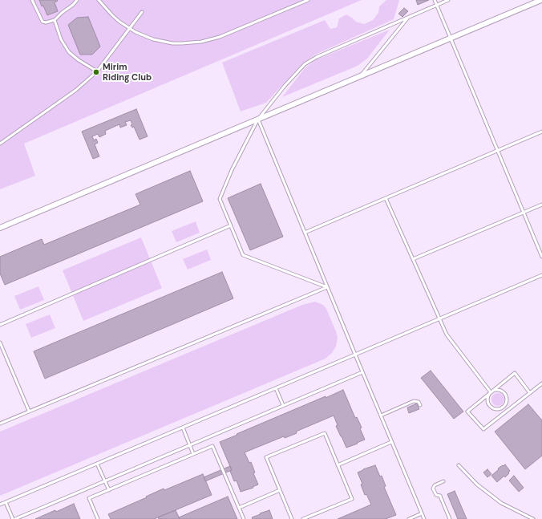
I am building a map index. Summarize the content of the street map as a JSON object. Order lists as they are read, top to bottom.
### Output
{
  "places": ["Mirim Riding Club"]
}
